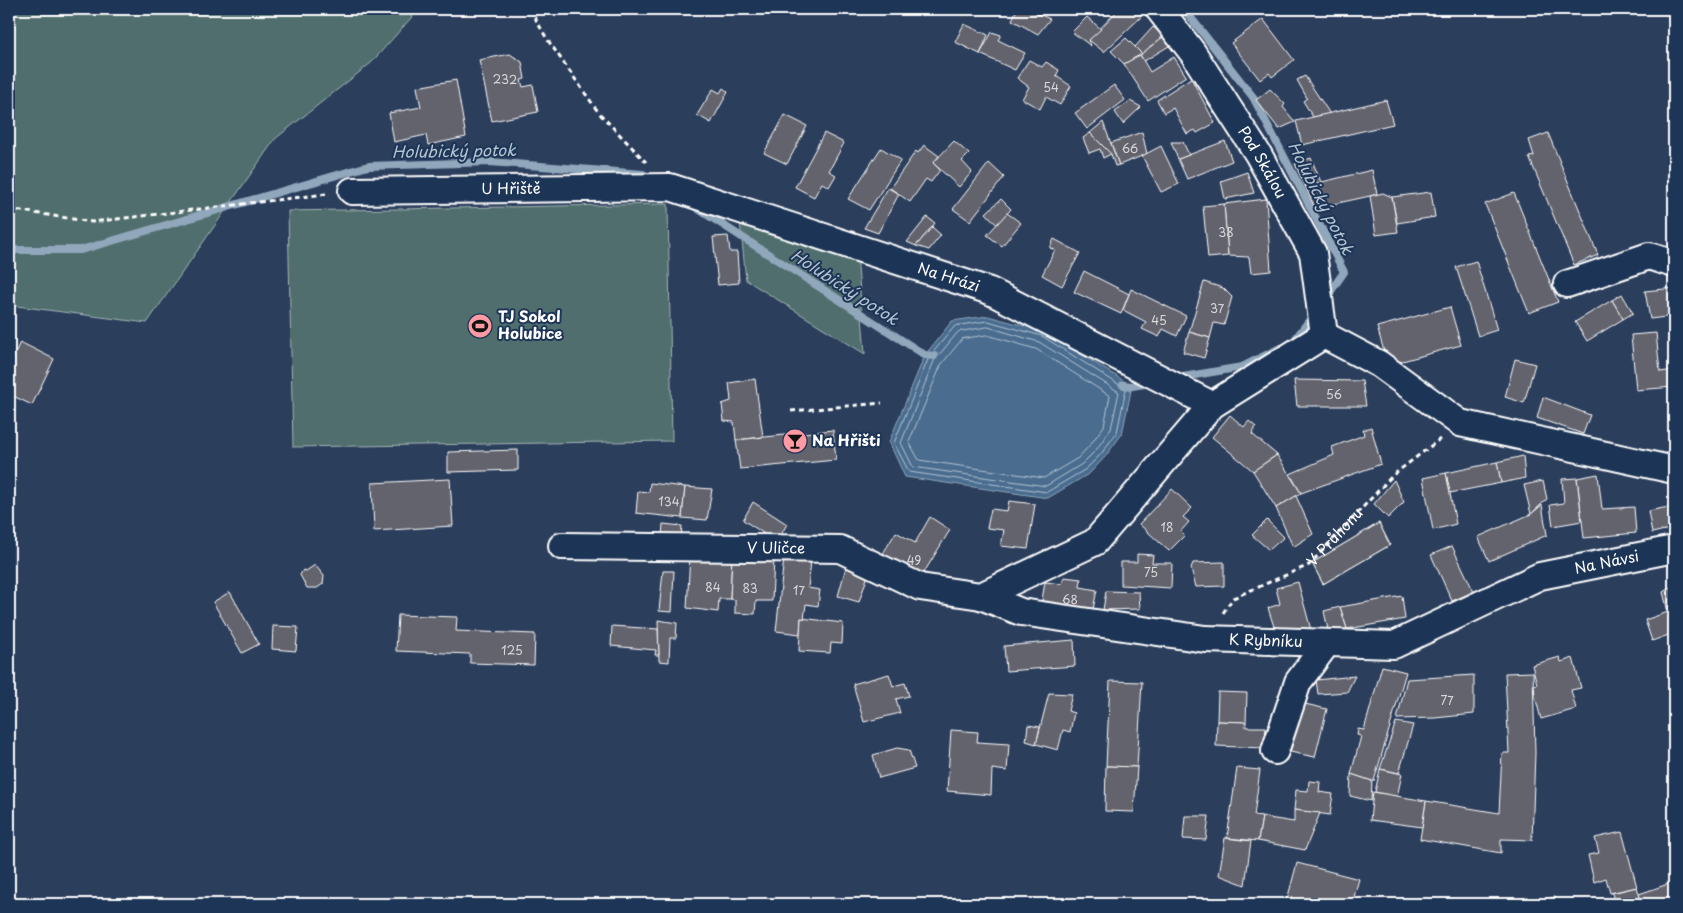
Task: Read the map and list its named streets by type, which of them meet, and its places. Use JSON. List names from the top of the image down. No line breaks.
{"streets":{"street":["Pod Skálou","U Hřiště","Na Hrázi","V Uličce","Na Návsi","K Rybníku"],"path":["V Průhonu"]},"crossings":[["U Hřiště","Na Hrázi"],["V Průhonu","K Rybníku"],["V Uličce","K Rybníku"],["Na Návsi","K Rybníku"]],"water":["Holubický potok"],"places":{"sports":["TJ Sokol Holubice"],"bar":["Na Hřišti"]},"house_numbers":["232","54","66","38","37","45","56","134","18","49","75","84","83","17","68","125","77"]}
